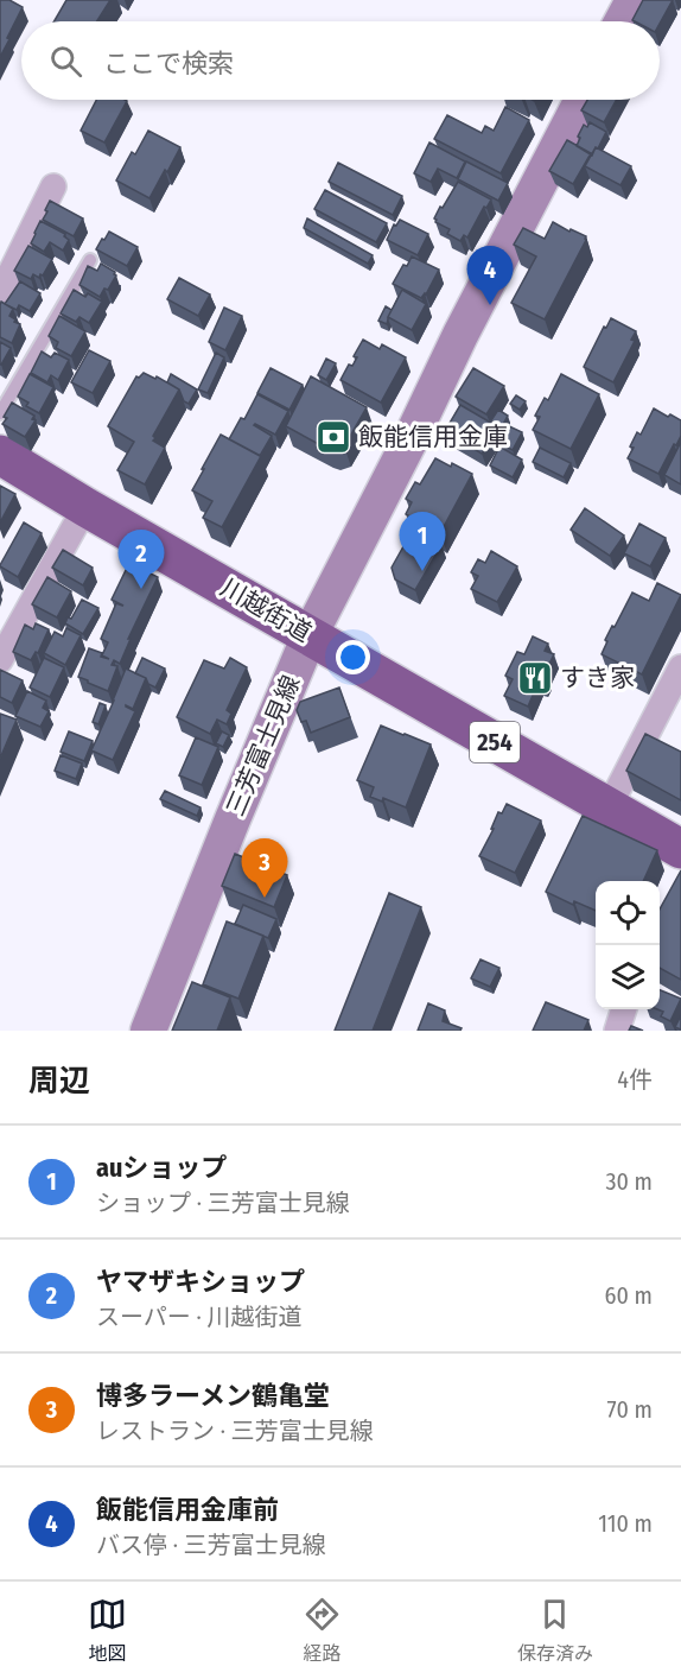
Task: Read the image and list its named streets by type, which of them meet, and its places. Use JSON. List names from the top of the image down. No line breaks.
{"streets":{"highway":["川越街道","254"],"main road":["三芳富士見線"]},"crossings":[["川越街道","三芳富士見線"]],"places":{"bank":["飯能信用金庫"],"restaurant":["すき家"]},"page":{"search":"ここで検索","pins":["4","1","2","3"],"heading":["周辺","4件"],"list":[{"mark":"1","name":"auショップ","note":"ショップ · 三芳富士見線","value":"30 m"},{"mark":"2","name":"ヤマザキショップ","note":"スーパー · 川越街道","value":"60 m"},{"mark":"3","name":"博多ラーメン鶴亀堂","note":"レストラン · 三芳富士見線","value":"70 m"},{"mark":"4","name":"飯能信用金庫前","note":"バス停 · 三芳富士見線","value":"110 m"}],"nav":["地図","経路","保存済み"]}}
